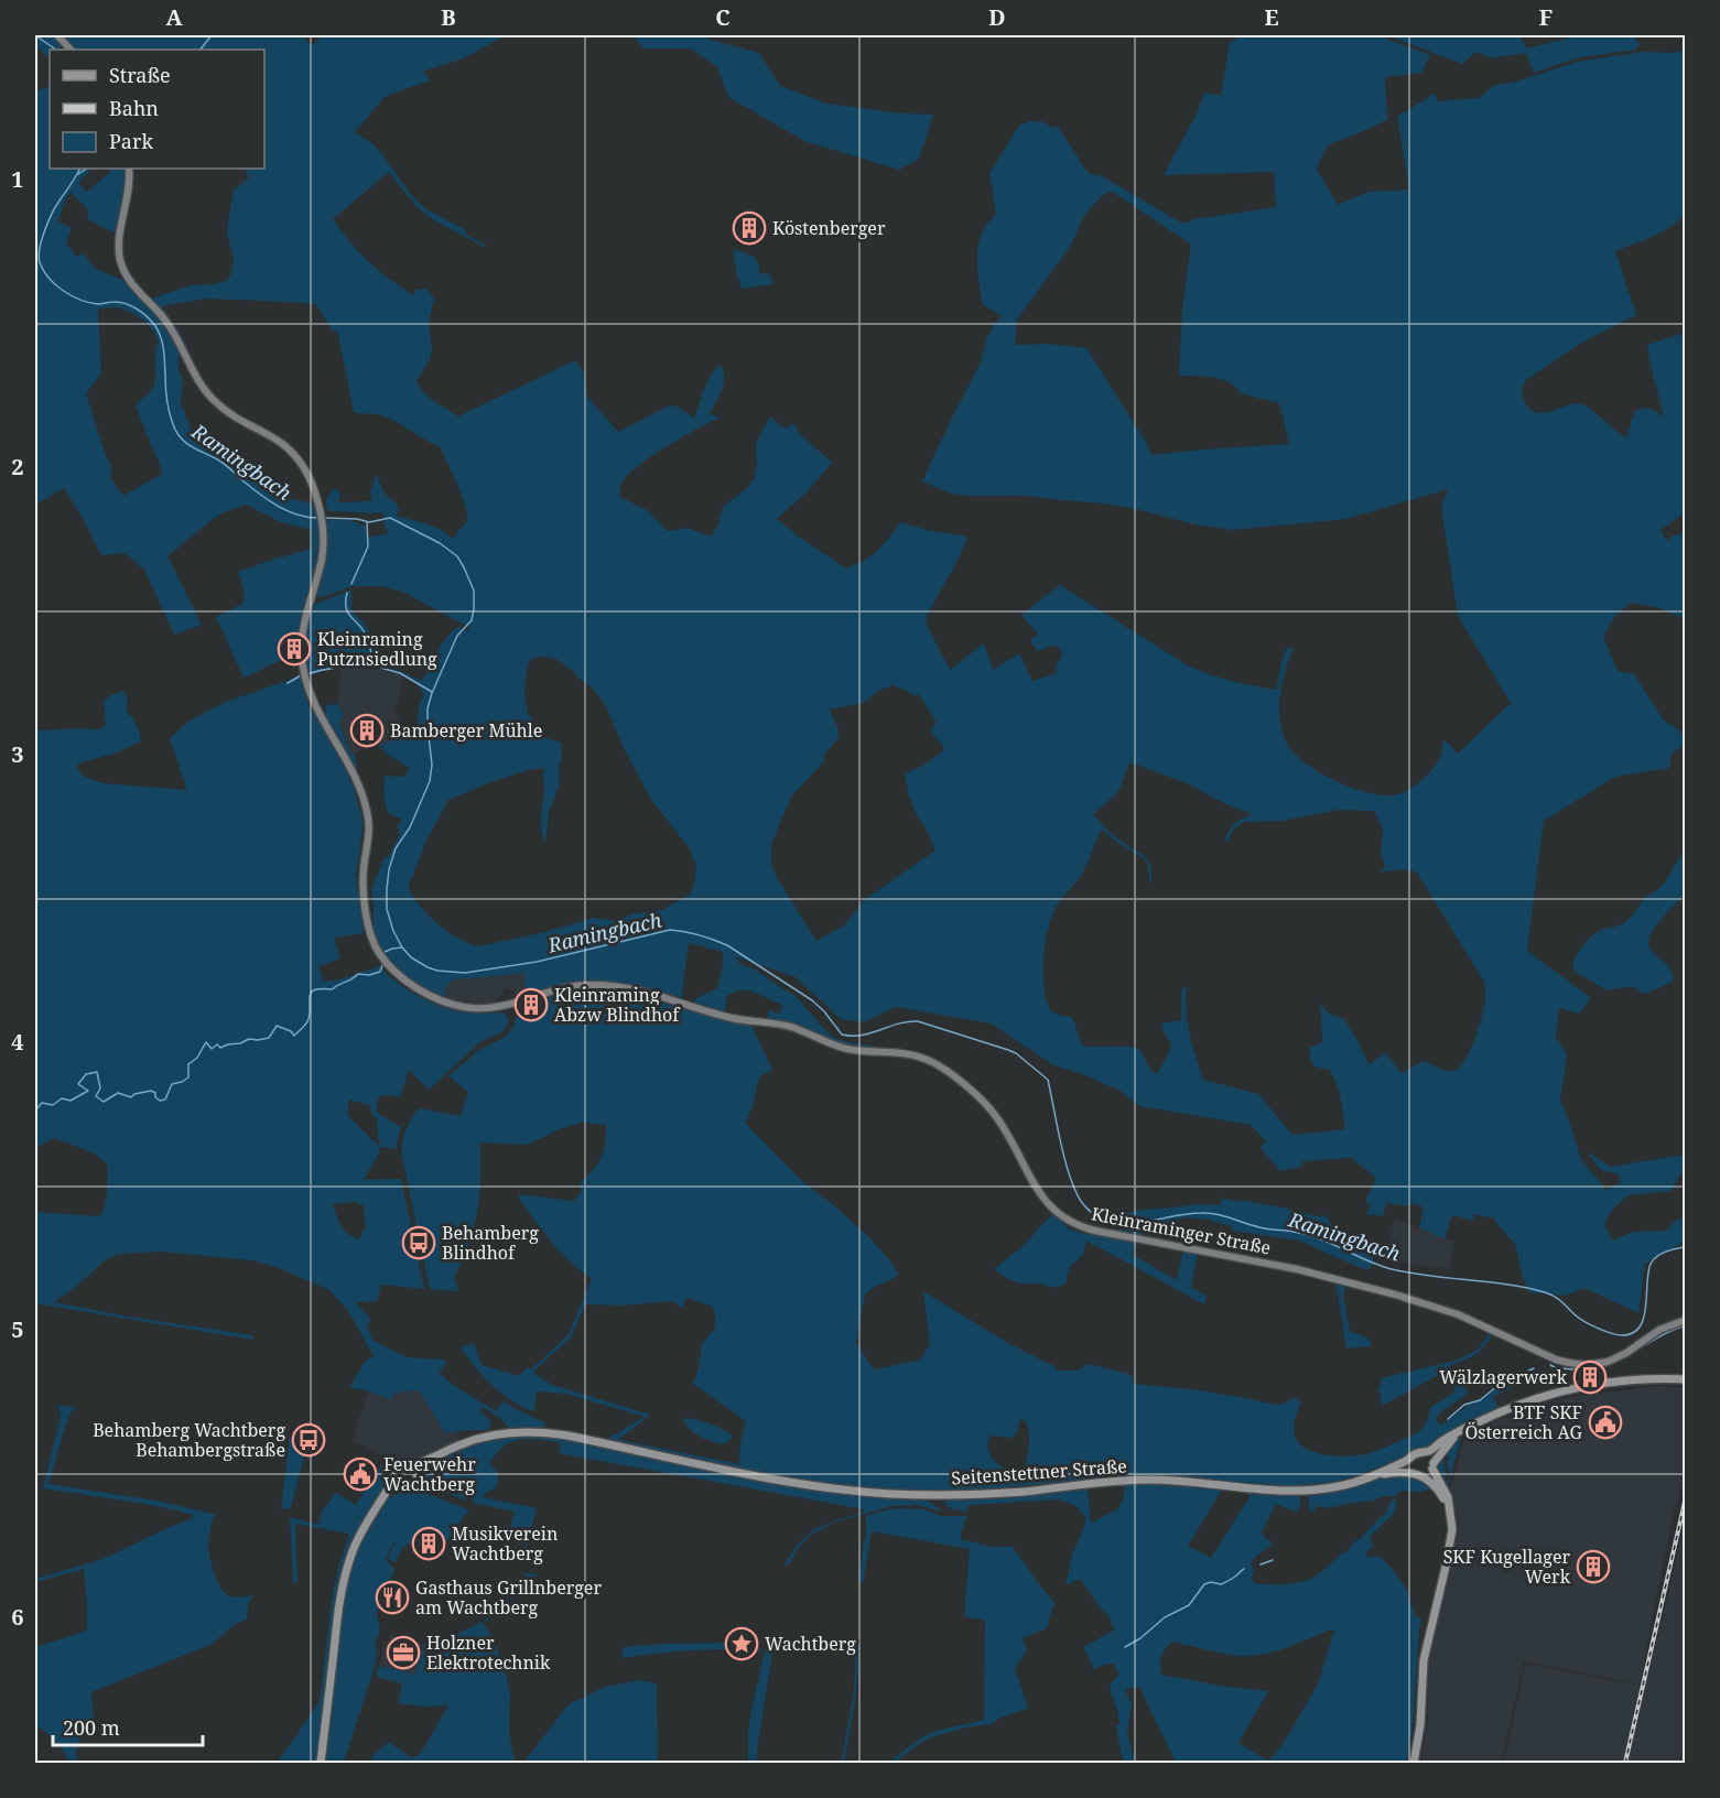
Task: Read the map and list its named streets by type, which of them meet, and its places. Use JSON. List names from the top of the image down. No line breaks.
{"streets":{"main road":["Kleinraminger Straße","Seitenstettner Straße"]},"water":["Ramingbach"],"places":{"building":["Köstenberger","Kleinraming Putznsiedlung","Bamberger Mühle","Kleinraming Abzw Blindhof","Wälzlagerwerk","Musikverein Wachtberg","SKF Kugellager Werk"],"bus stop":["Behamberg Blindhof","Behamberg Wachtberg Behambergstraße"],"public building":["BTF SKF Österreich AG","Feuerwehr Wachtberg"],"restaurant":["Gasthaus Grillnberger am Wachtberg"],"place":["Wachtberg"],"office":["Holzner Elektrotechnik"]},"legend":["Straße","Bahn","Park"],"scale_bar":"200 m","grid":{"columns":["A","B","C","D","E","F"],"rows":["1","2","3","4","5","6"]}}
